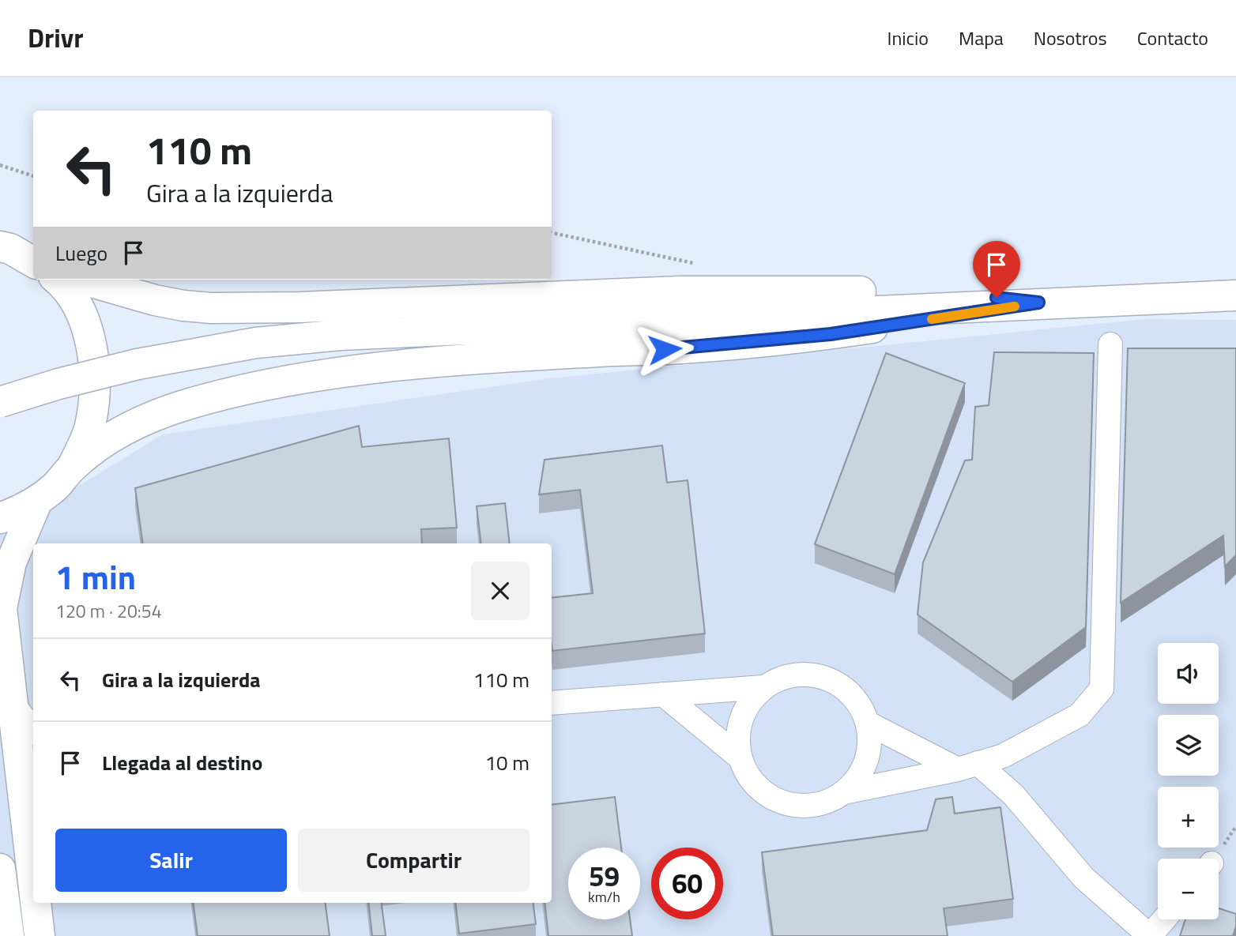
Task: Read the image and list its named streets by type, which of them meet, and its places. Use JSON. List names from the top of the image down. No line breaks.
{"page":{"header":"Drivr","nav":["Inicio","Mapa","Nosotros","Contacto"],"turn":["110 m","Gira a la izquierda"],"then":"Luego","heading":["1 min","120 m · 20:54"],"list":[{"name":"Gira a la izquierda","value":"110 m"},{"name":"Llegada al destino","value":"10 m"}],"map_buttons":["+","−"],"buttons":["Salir","Compartir"],"speed":"59 km/h","limit":"60"}}
